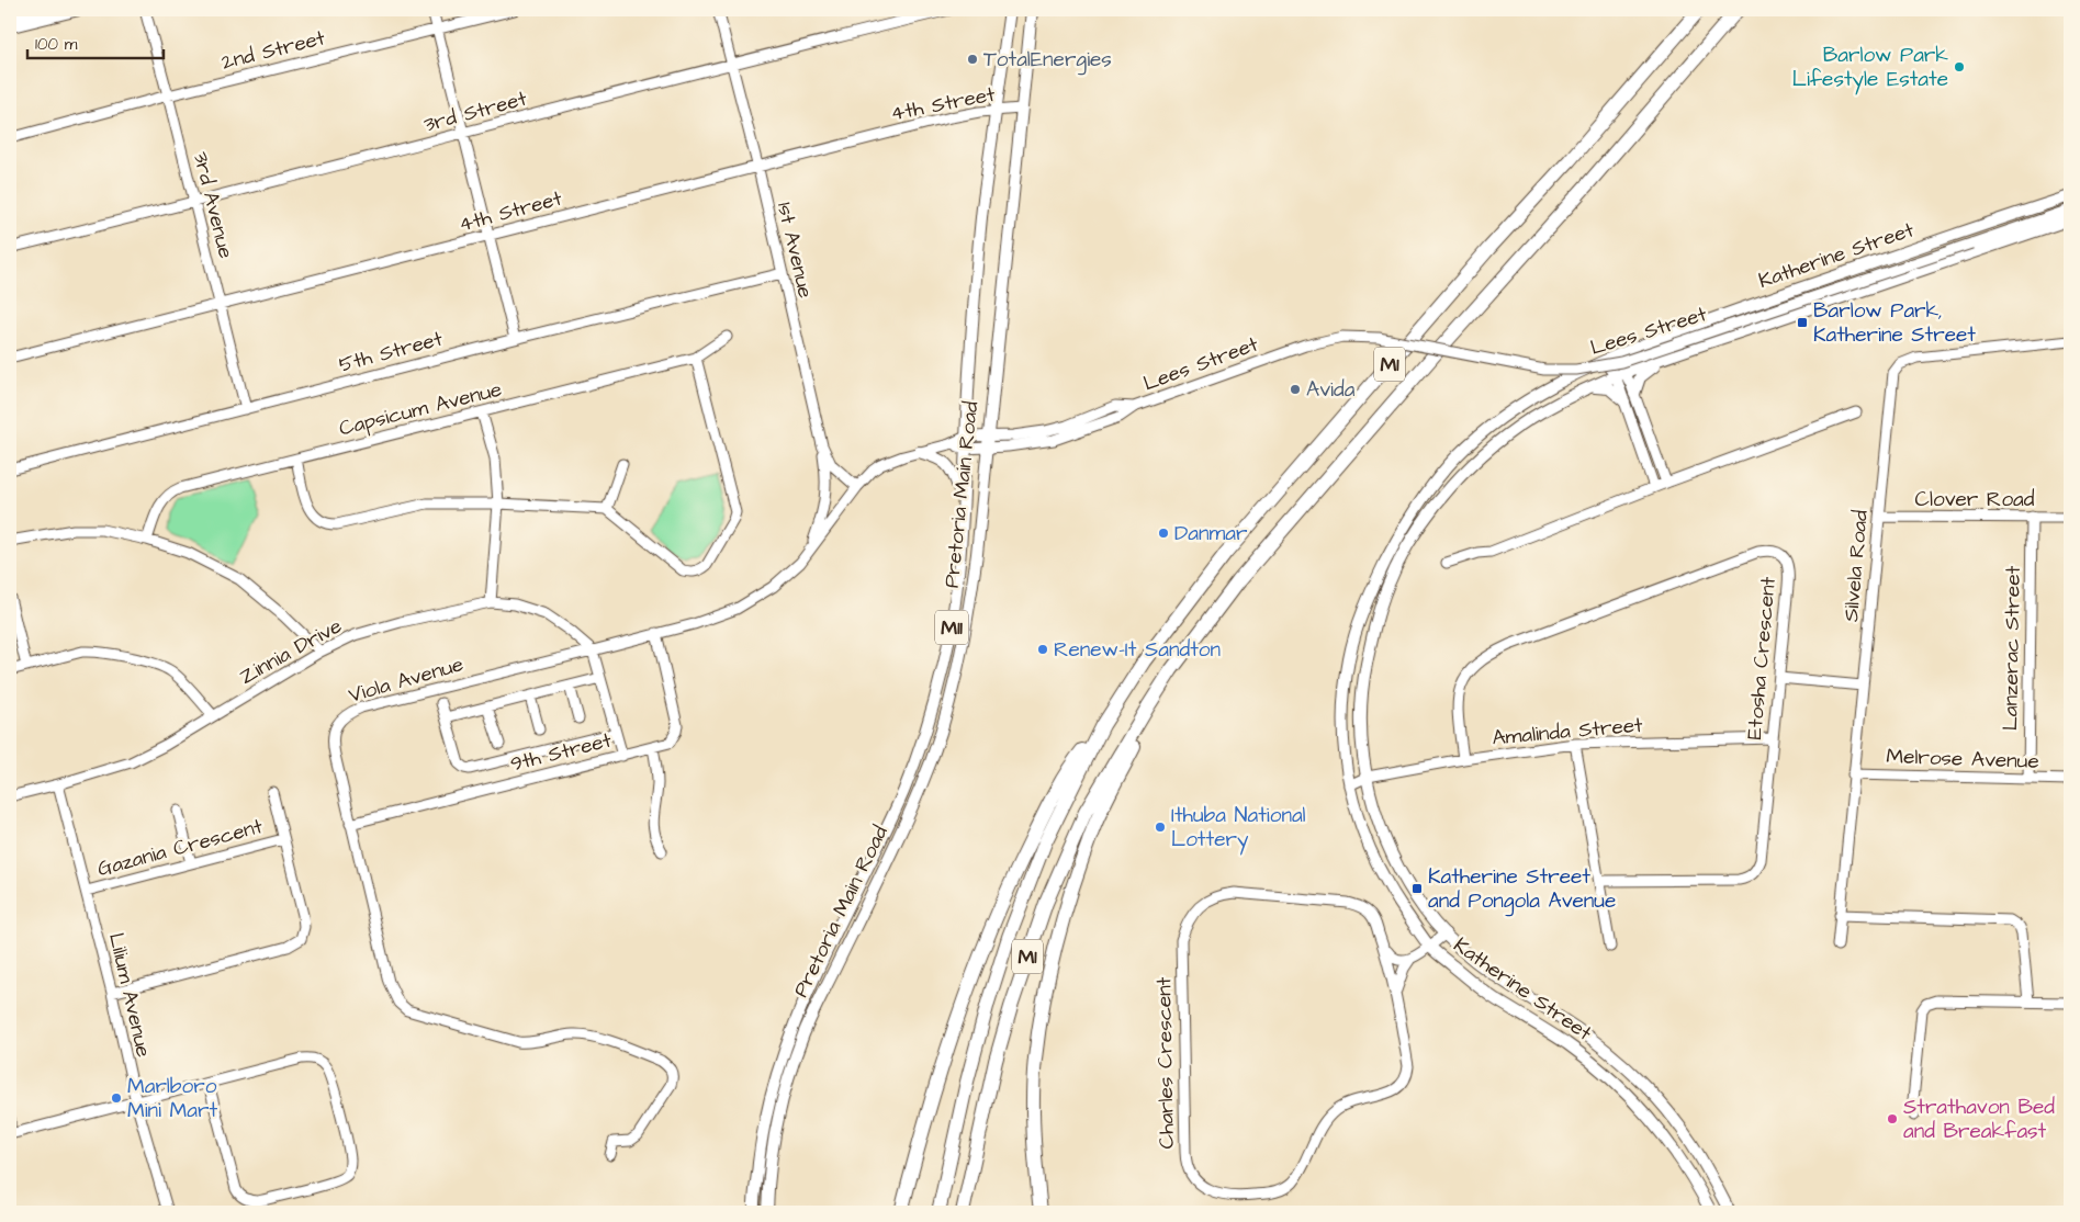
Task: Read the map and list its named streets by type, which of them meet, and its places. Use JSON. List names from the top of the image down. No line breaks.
{"streets":{"highway":["M1"],"main road":["Katherine Street","Pretoria Main Road","M11"],"street":["2nd Street","4th Street","3rd Street","3rd Avenue","1st Avenue","Lees Street","5th Street","Capsicum Avenue","Clover Road","Silvela Road","Lanzerac Street","Zinnia Drive","Etosha Crescent","Viola Avenue","Amalinda Street","9th Street","Melrose Avenue","Gazania Crescent","Lilium Avenue","Charles Crescent"]},"crossings":[["2nd Street","3rd Avenue"],["4th Street","3rd Avenue"],["4th Street","1st Avenue"],["4th Street","Pretoria Main Road"],["3rd Street","3rd Avenue"],["3rd Street","1st Avenue"],["3rd Avenue","5th Street"],["1st Avenue","5th Street"],["1st Avenue","Viola Avenue"],["Katherine Street","Amalinda Street"],["Lees Street","Pretoria Main Road"],["Lees Street","Viola Avenue"],["Pretoria Main Road","Viola Avenue"],["Clover Road","Silvela Road"],["Clover Road","Lanzerac Street"],["Silvela Road","Melrose Avenue"],["Lanzerac Street","Melrose Avenue"],["Zinnia Drive","Viola Avenue"],["Zinnia Drive","Lilium Avenue"],["Etosha Crescent","Amalinda Street"],["Viola Avenue","9th Street"],["Gazania Crescent","Lilium Avenue"]],"places":{"other":["TotalEnergies","Barlow Park Lifestyle Estate","Avida","Danmar","Renew-It Sandton","Ithuba National Lottery","Marlboro Mini Mart","Strathavon Bed and Breakfast"],"transit":["Barlow Park, Katherine Street","Katherine Street and Pongola Avenue"]},"scale_bar":"100 m"}
